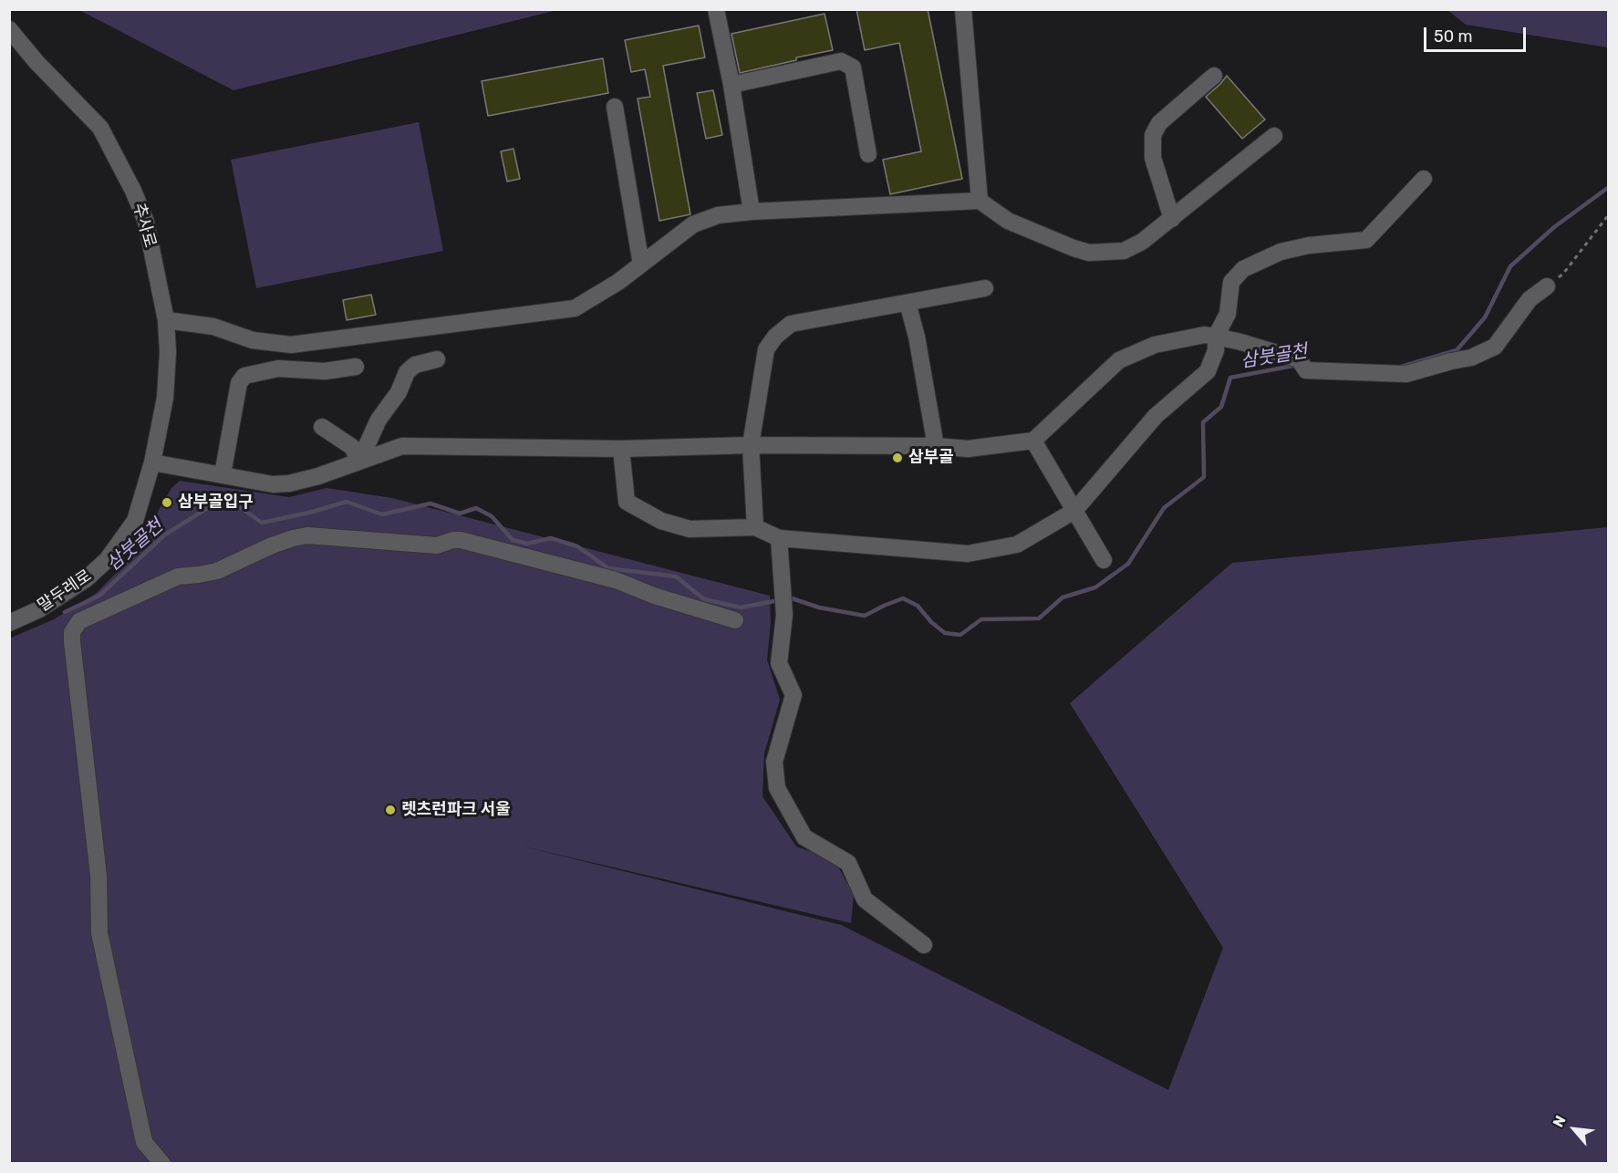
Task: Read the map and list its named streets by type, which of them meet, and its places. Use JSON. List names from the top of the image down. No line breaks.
{"streets":{"street":["추사로","말두레로"]},"crossings":[["추사로","말두레로"]],"water":["삼붓골천"],"places":["삼부골","삼부골입구","렛츠런파크 서울"],"scale_bar":"50 m","north":"top left"}
